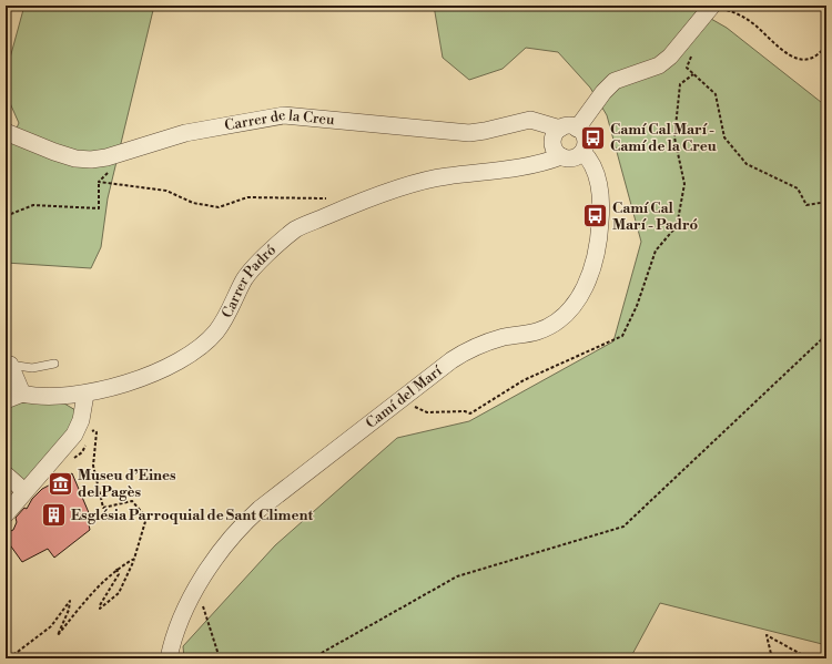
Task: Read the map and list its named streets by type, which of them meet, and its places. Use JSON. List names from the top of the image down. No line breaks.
{"streets":{"street":["Carrer de la Creu","Carrer Padró","Camí del Marí"]},"crossings":[["Carrer de la Creu","Carrer Padró"],["Carrer de la Creu","Camí del Marí"],["Carrer Padró","Camí del Marí"]],"places":{"bus stop":["Camí Cal Marí - Camí de la Creu","Camí Cal Marí - Padró"],"museum":["Museu d’Eines del Pagès"],"building":["Església Parroquial de Sant Climent"]}}
